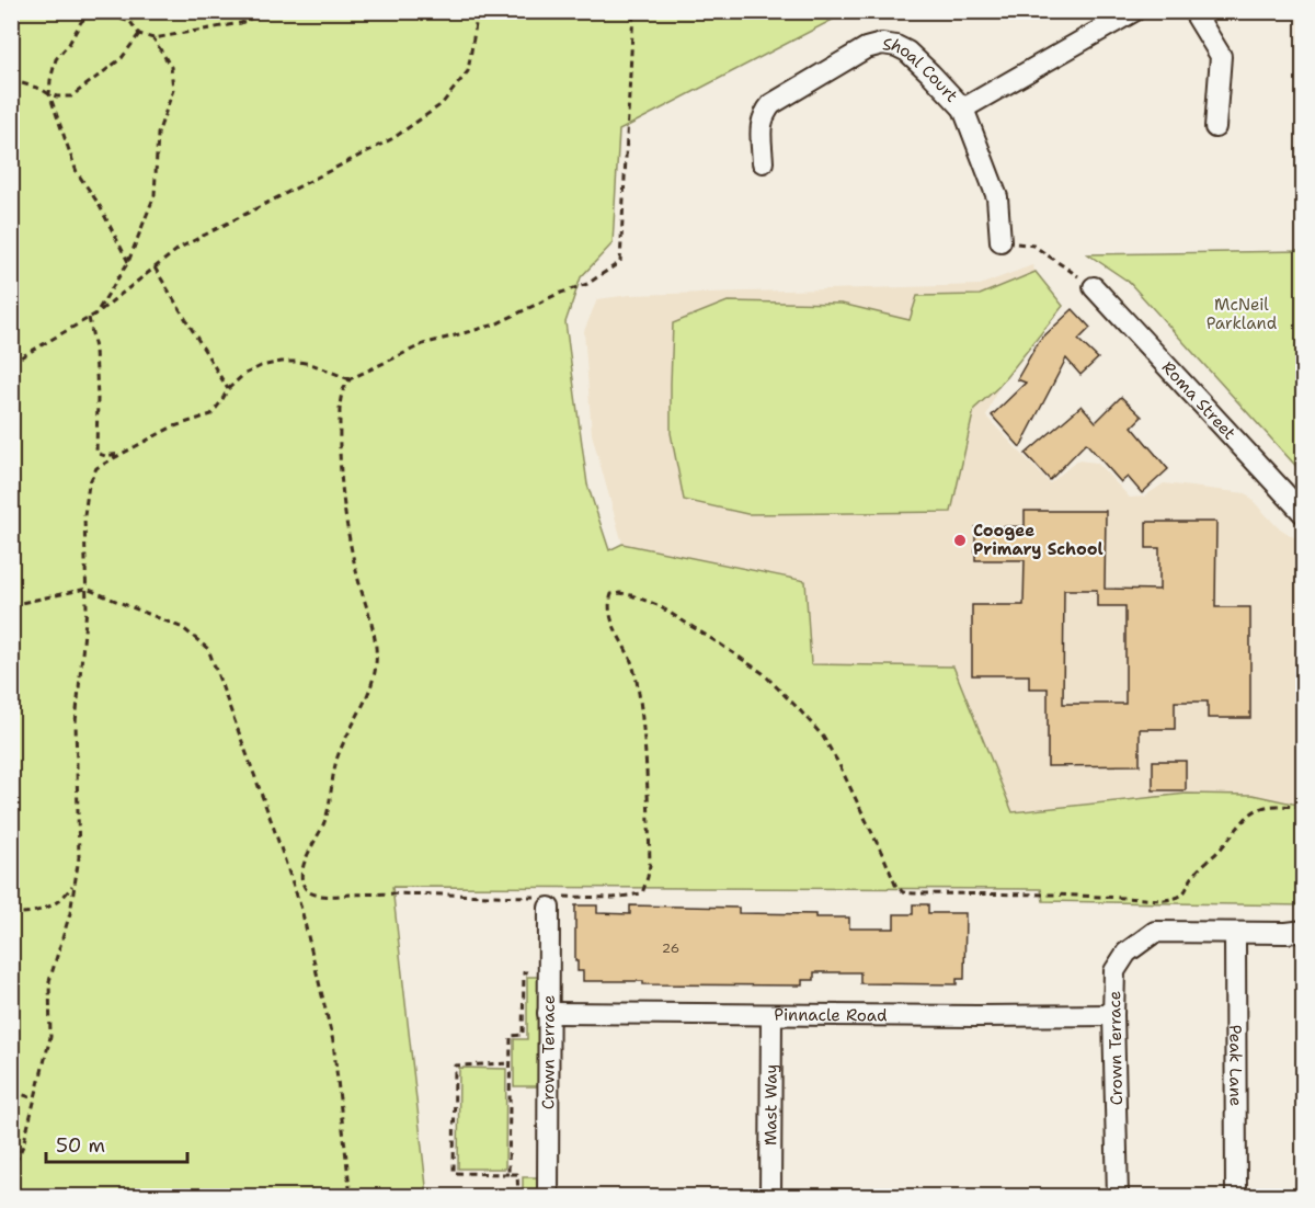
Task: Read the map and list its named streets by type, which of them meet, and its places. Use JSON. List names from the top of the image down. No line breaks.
{"streets":{"street":["Shoal Court","Roma Street","Pinnacle Road","Crown Terrace","Peak Lane","Mast Way"]},"crossings":[["Pinnacle Road","Crown Terrace"],["Pinnacle Road","Mast Way"],["Crown Terrace","Peak Lane"]],"parks":["McNeil Parkland"],"places":["Coogee Primary School"],"house_numbers":["26"],"scale_bar":"50 m"}
